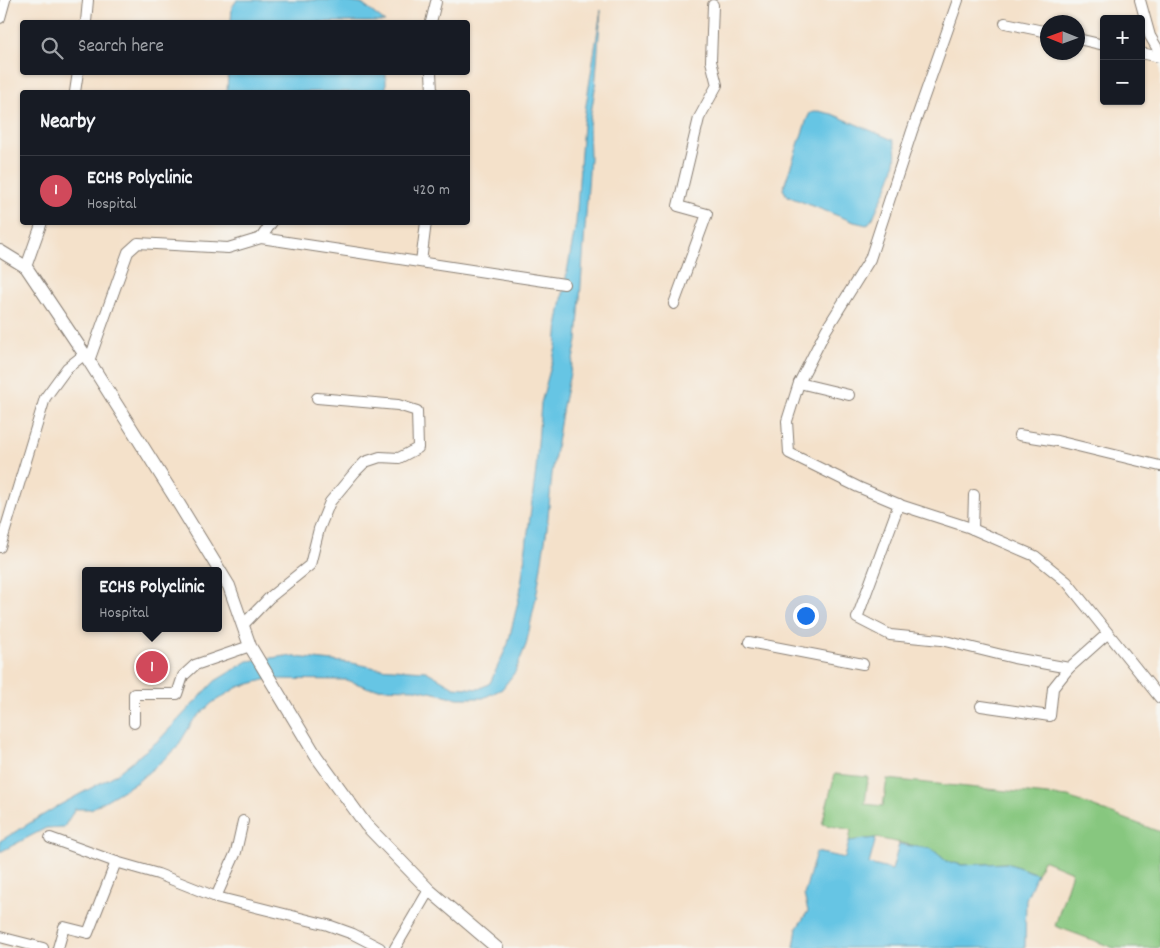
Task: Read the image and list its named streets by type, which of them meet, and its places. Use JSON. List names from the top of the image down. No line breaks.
{"north":"left","page":{"map_buttons":["+","−"],"search":"Search here","heading":"Nearby","list":[{"mark":"1","name":"ECHS Polyclinic","note":"Hospital","value":"420 m"}],"popup":["ECHS Polyclinic","Hospital"],"pins":"1"}}
